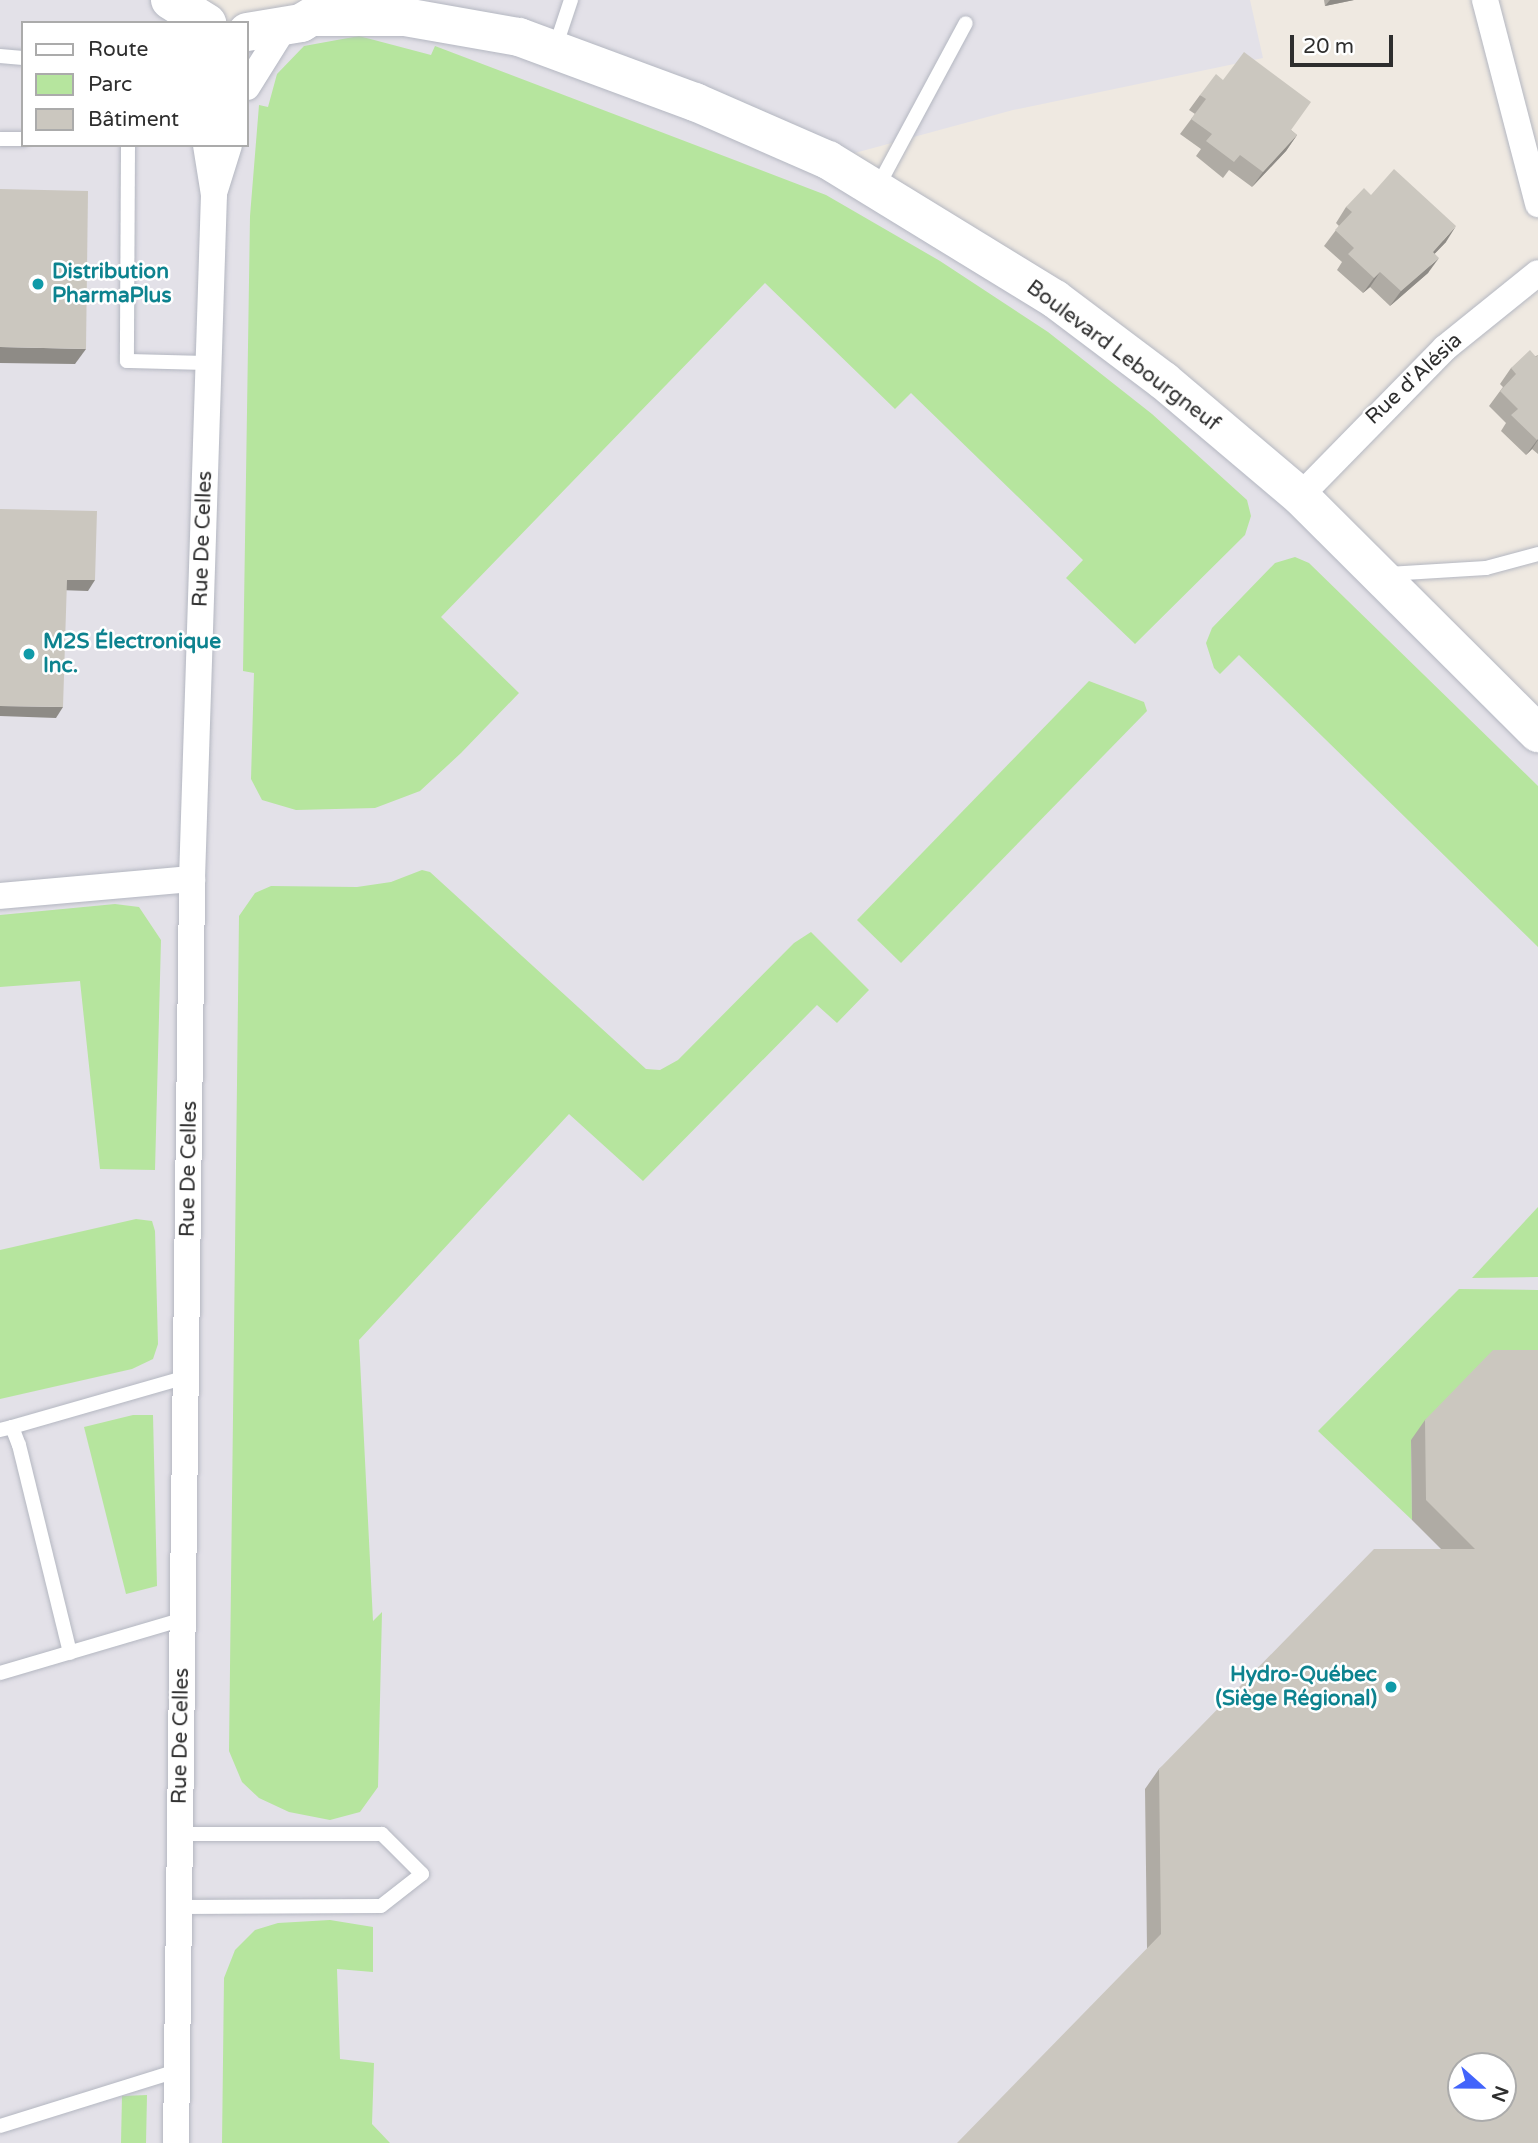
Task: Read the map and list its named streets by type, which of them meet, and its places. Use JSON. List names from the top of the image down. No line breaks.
{"streets":{"main road":["Boulevard Lebourgneuf"],"street":["Rue d'Alésia","Rue De Celles"]},"crossings":[["Boulevard Lebourgneuf","Rue d'Alésia"]],"places":["Distribution PharmaPlus","M2S Électronique Inc.","Hydro-Québec (Siège Régional)"],"legend":["Route","Parc","Bâtiment"],"scale_bar":"20 m","north":"right"}
